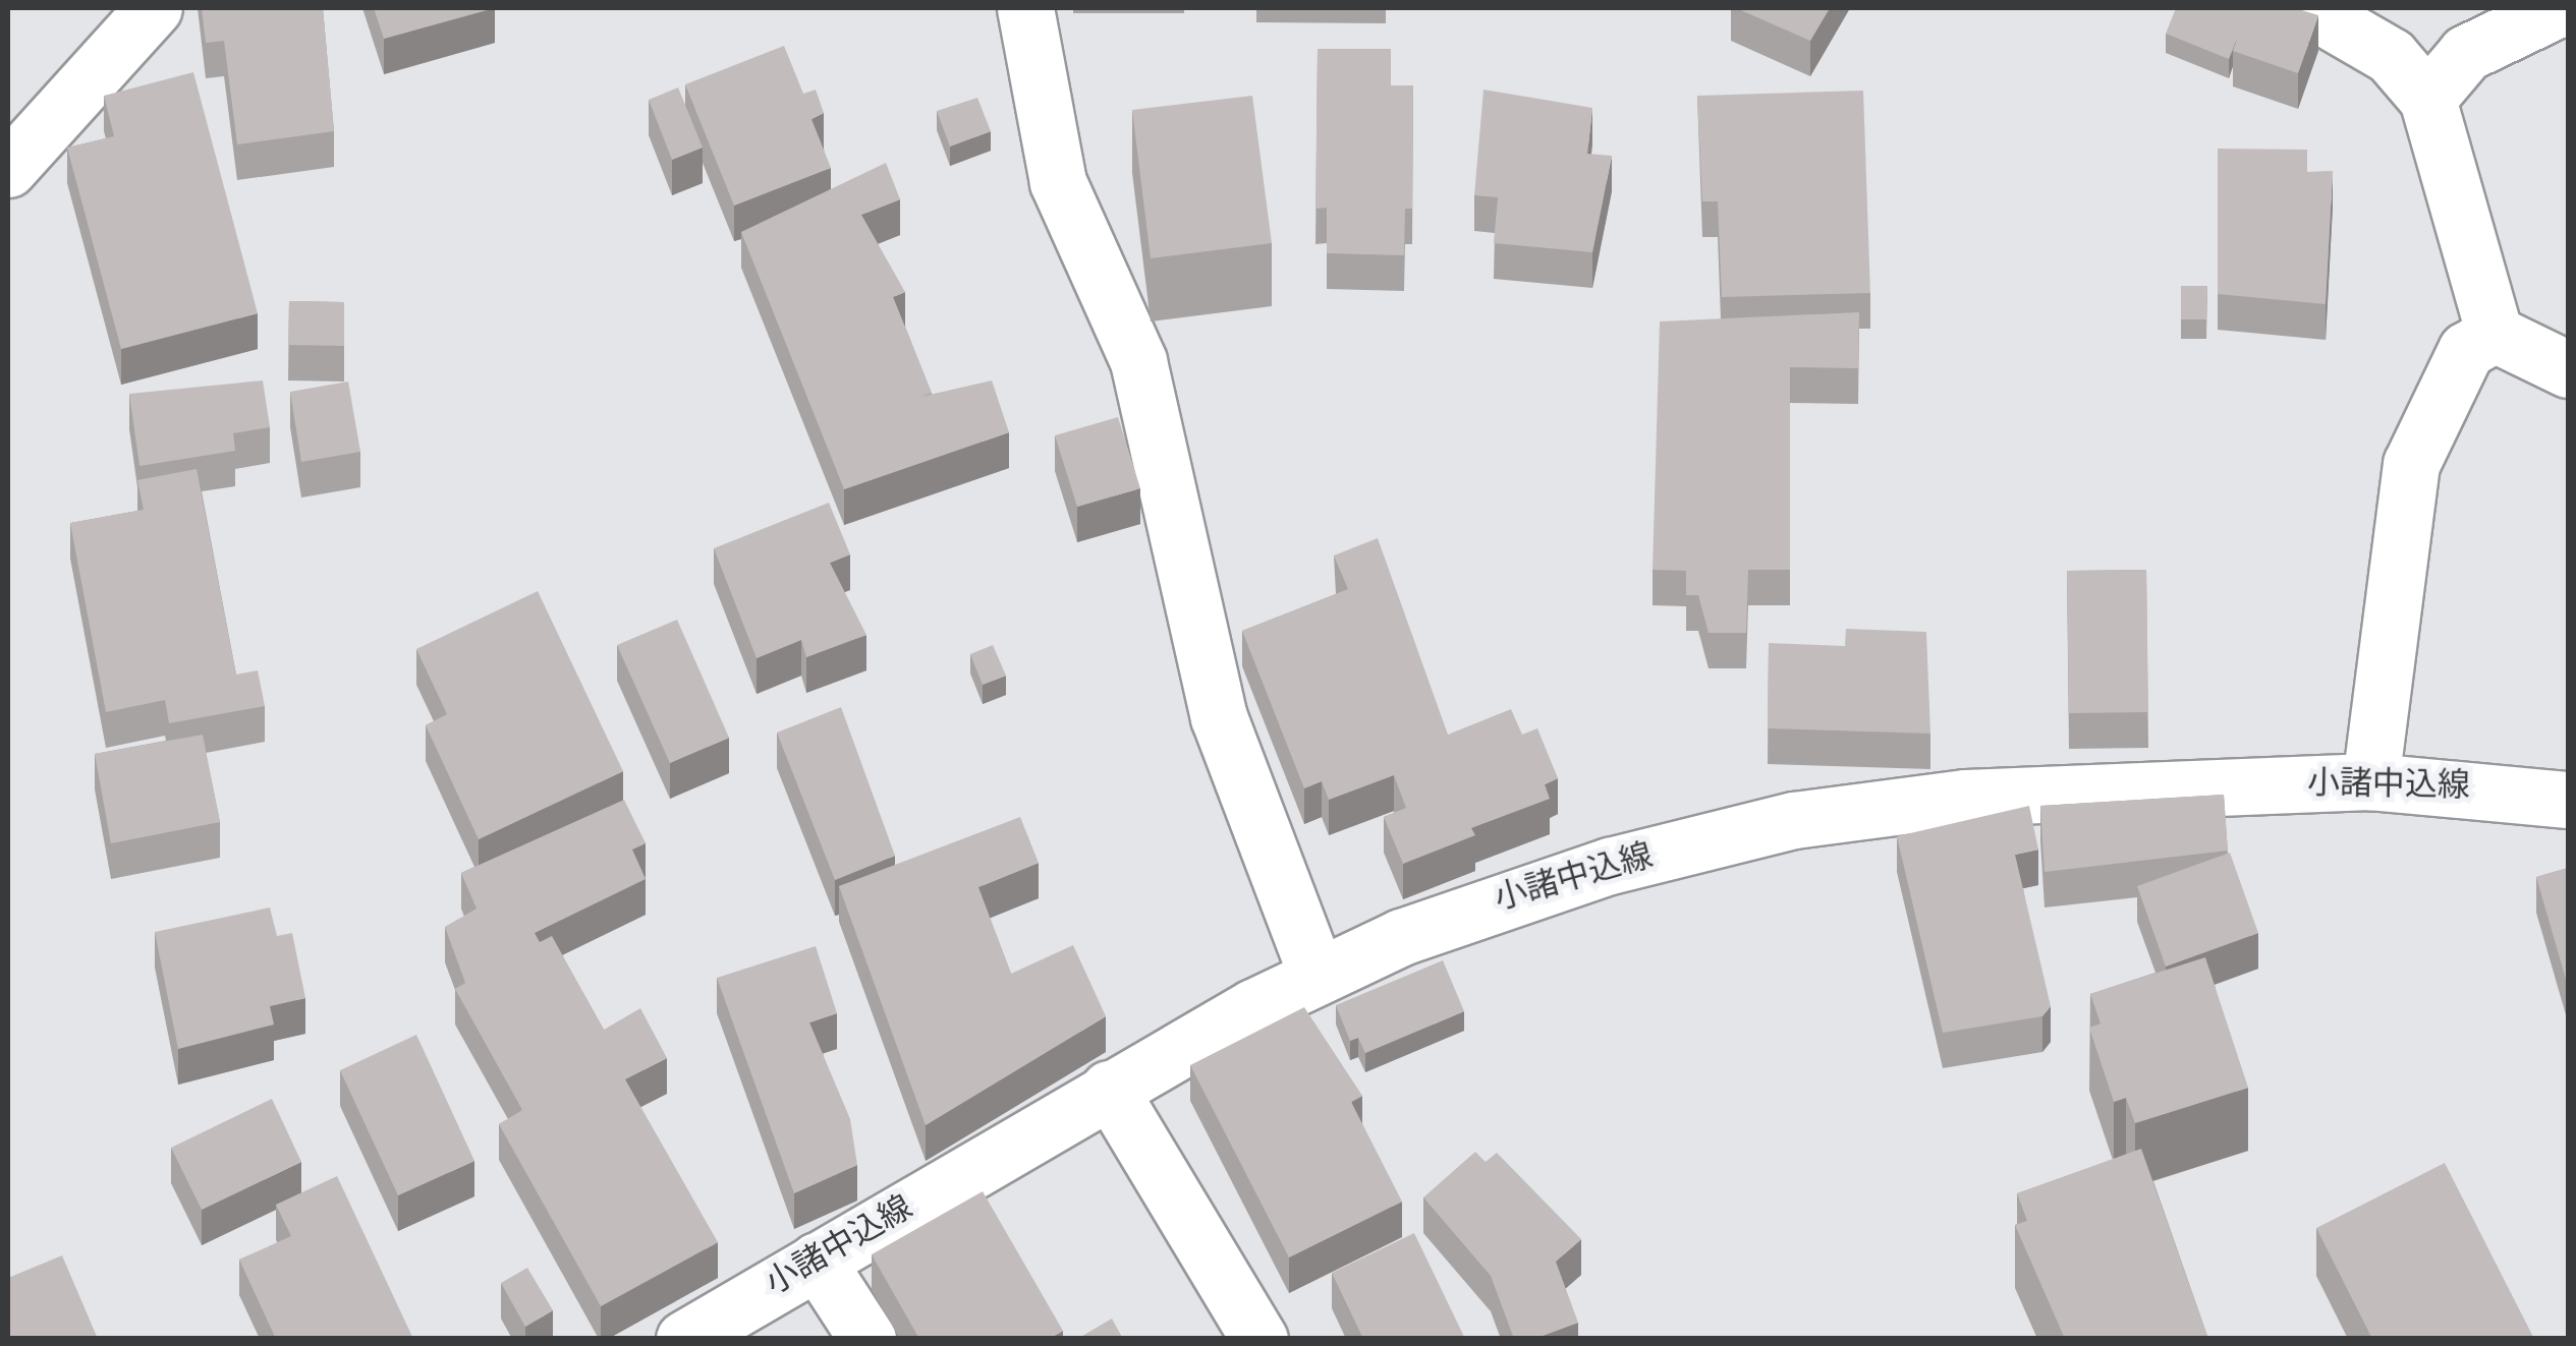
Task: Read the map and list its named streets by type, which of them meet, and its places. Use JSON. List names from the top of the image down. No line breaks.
{"streets":{"main road":["小諸中込線"]}}
